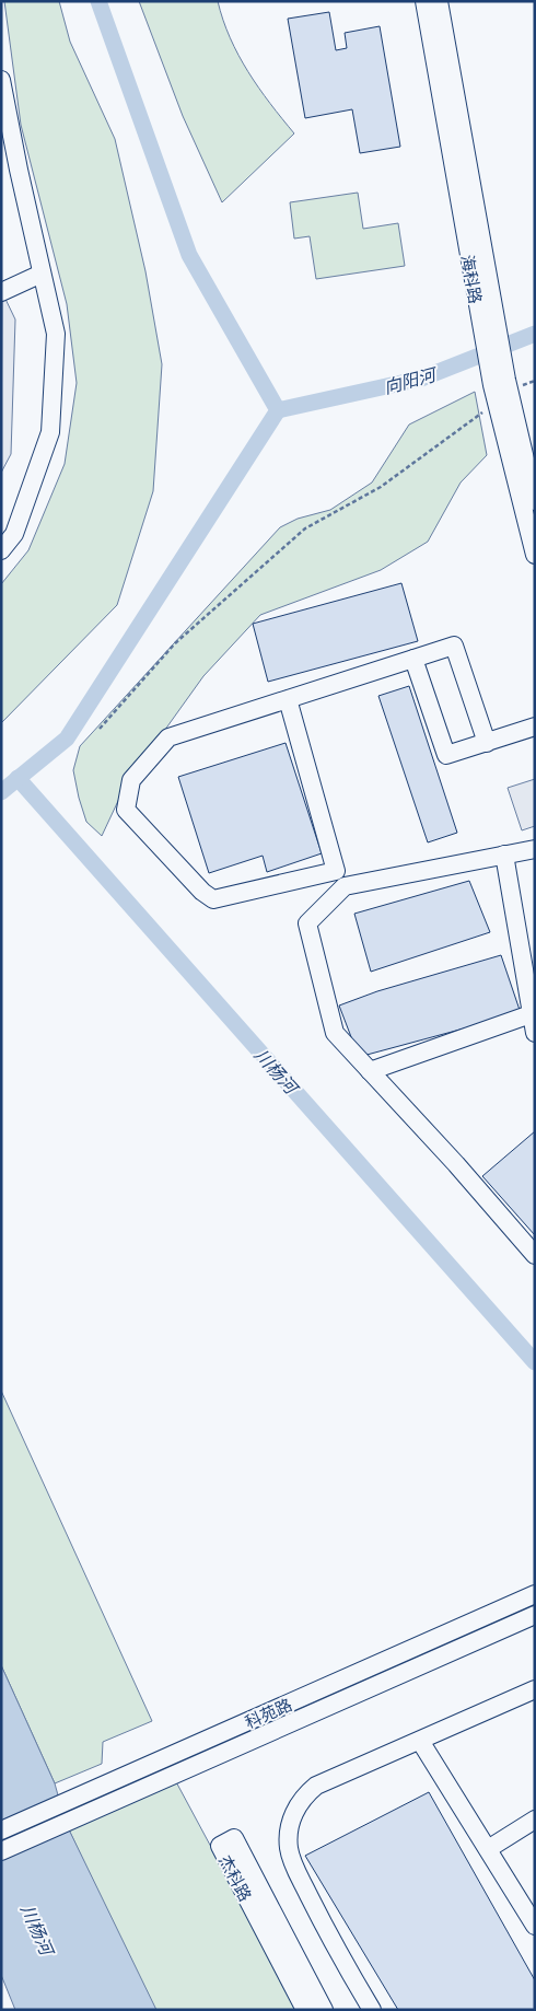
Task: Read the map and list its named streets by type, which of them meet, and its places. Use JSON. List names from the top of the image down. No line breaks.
{"streets":{"street":["海科路","科苑路","杰科路"]},"water":["向阳河","川杨河"]}
